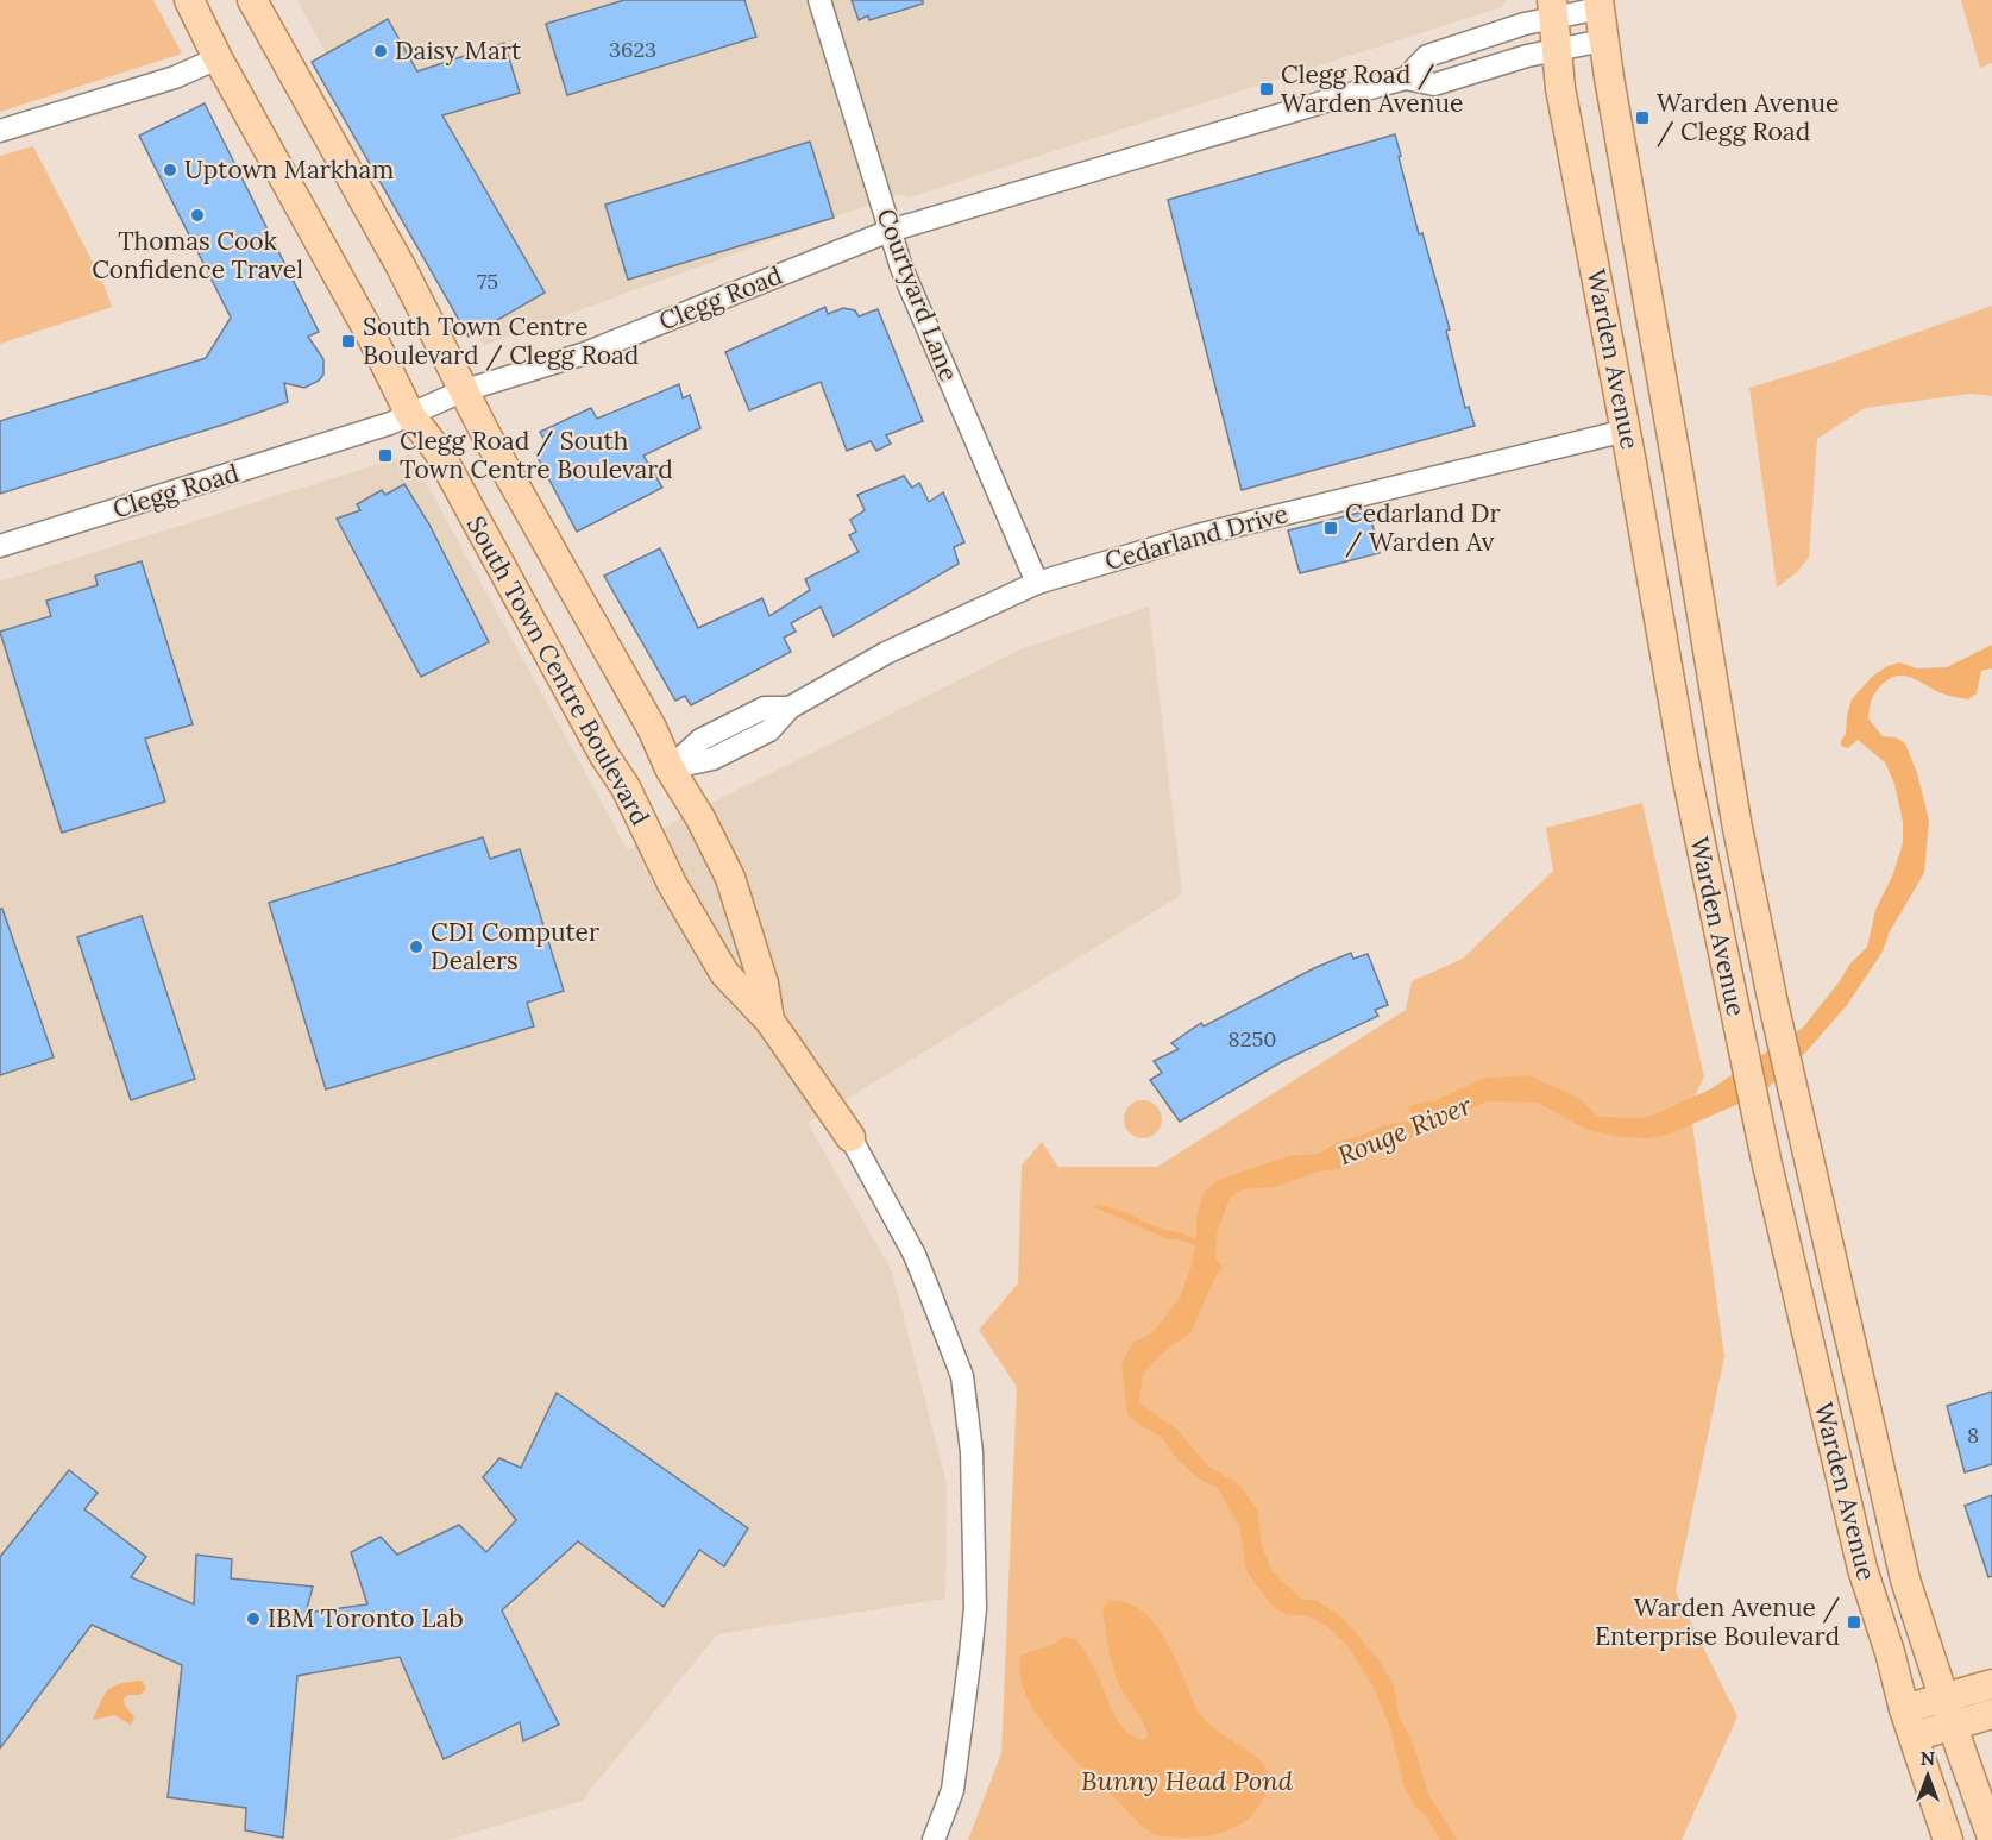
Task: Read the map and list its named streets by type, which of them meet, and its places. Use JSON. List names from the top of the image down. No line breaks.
{"streets":{"main road":["Warden Avenue","Cedarland Drive","South Town Centre Boulevard"],"street":["Courtyard Lane","Clegg Road"]},"crossings":[["Courtyard Lane","Clegg Road"],["Courtyard Lane","Cedarland Drive"],["Clegg Road","Warden Avenue"],["Clegg Road","South Town Centre Boulevard"],["Warden Avenue","Cedarland Drive"],["Cedarland Drive","South Town Centre Boulevard"]],"water":["Rouge River","Bunny Head Pond"],"places":{"other":["Daisy Mart","Uptown Markham","Thomas Cook Confidence Travel","CDI Computer Dealers","IBM Toronto Lab"],"transit":["Clegg Road / Warden Avenue","Warden Avenue / Clegg Road","South Town Centre Boulevard / Clegg Road","Clegg Road / South Town Centre Boulevard","Cedarland Dr / Warden Av","Warden Avenue / Enterprise Boulevard"]},"house_numbers":["3623","75","8250","8"],"north":"top"}
